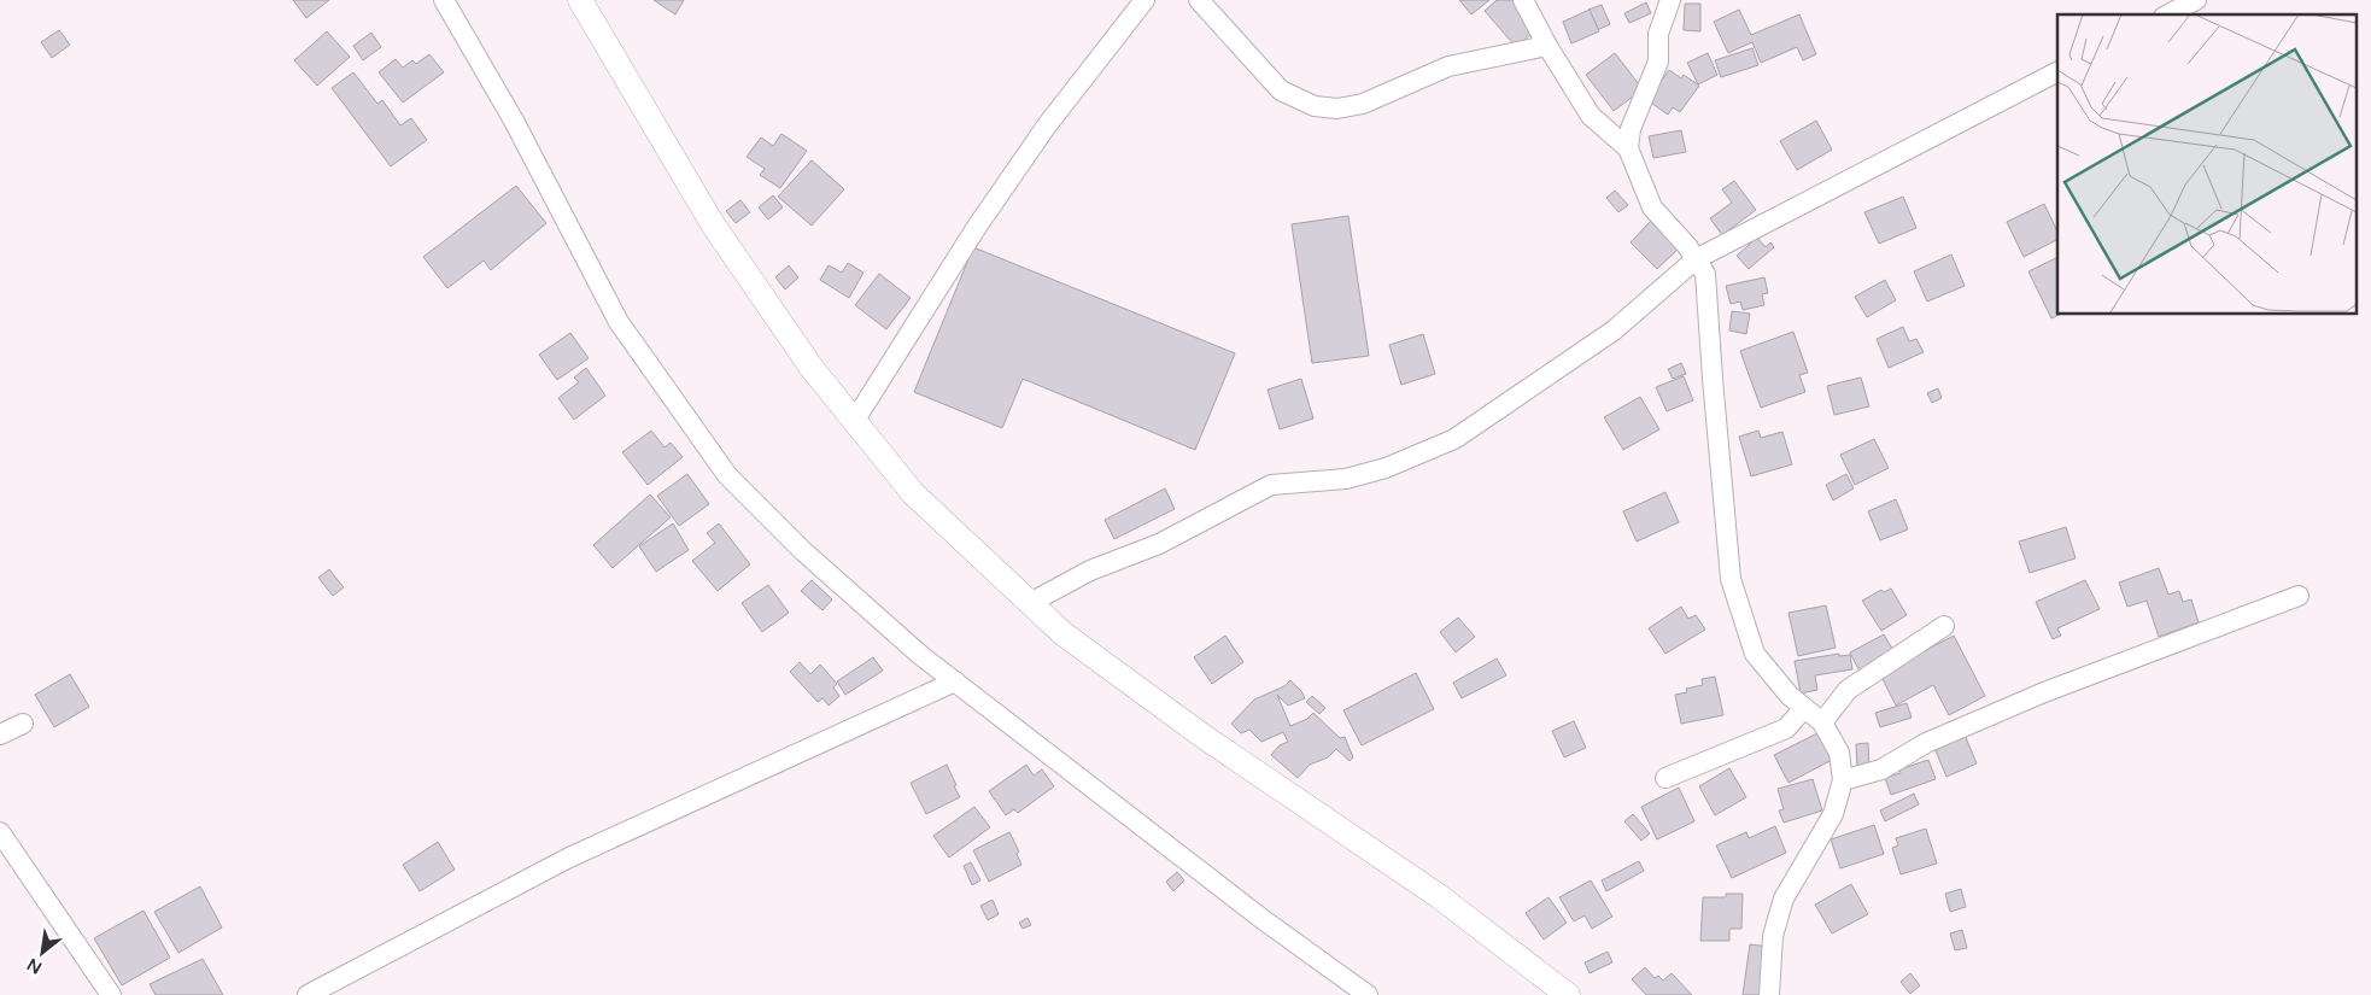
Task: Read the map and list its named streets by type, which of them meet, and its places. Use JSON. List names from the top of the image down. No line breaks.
{"north":"bottom left"}
